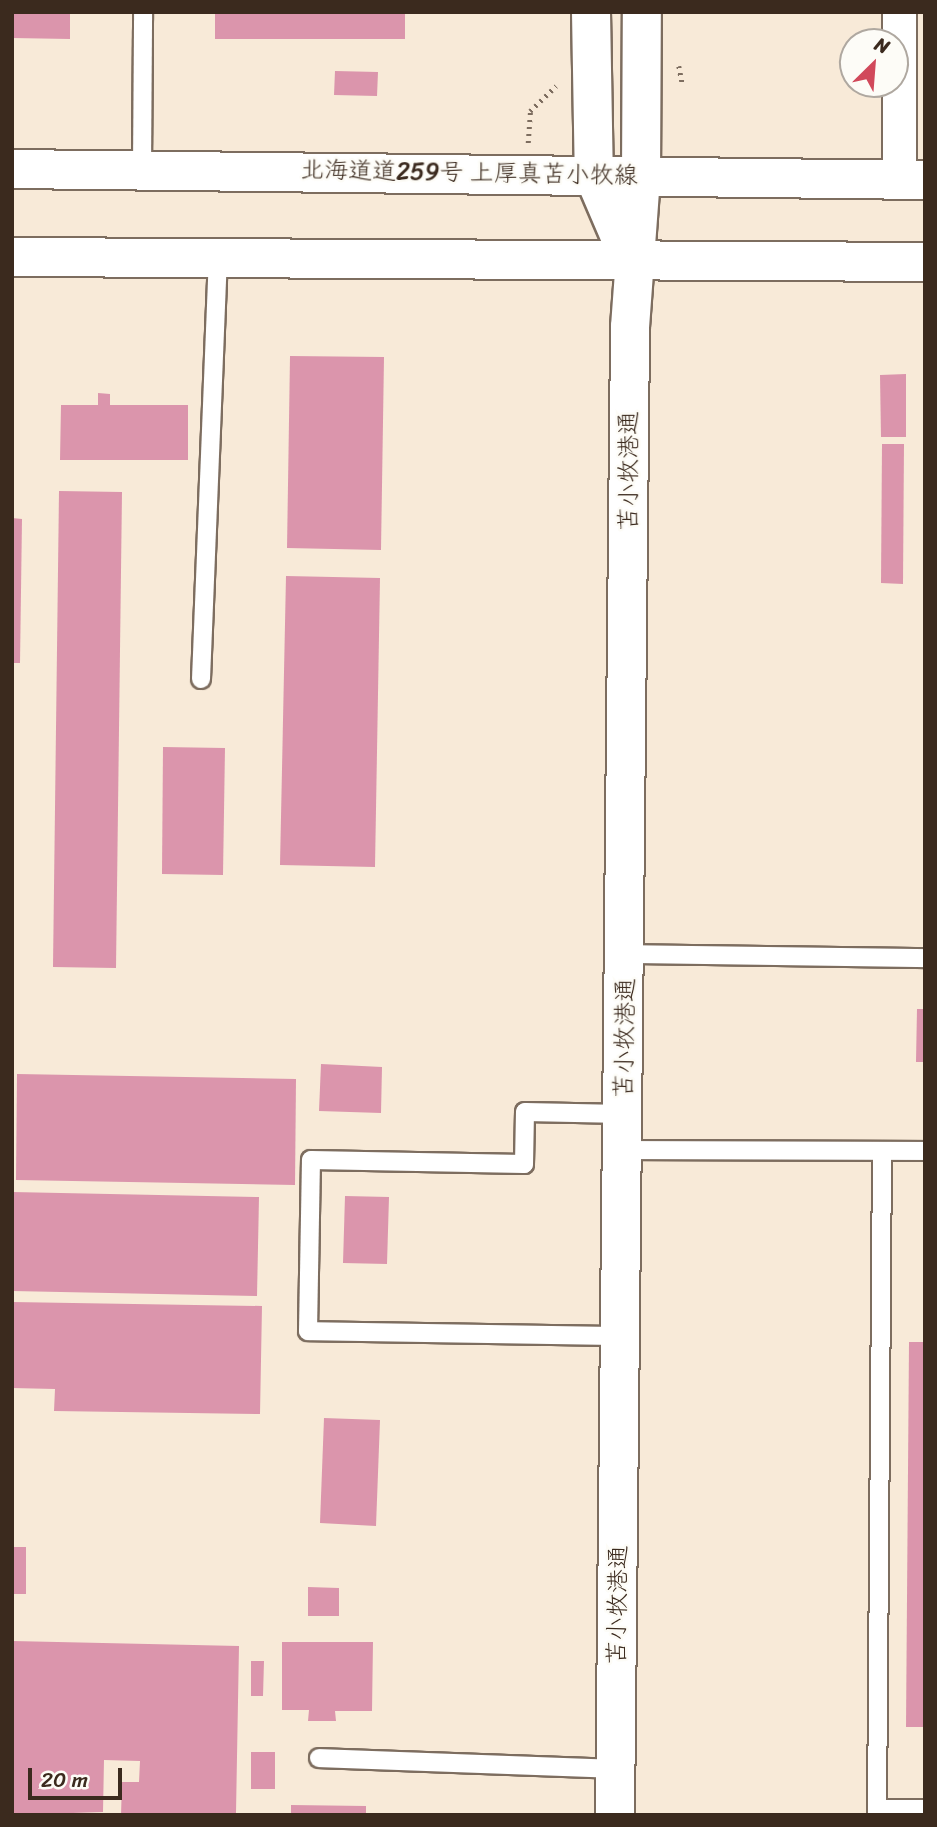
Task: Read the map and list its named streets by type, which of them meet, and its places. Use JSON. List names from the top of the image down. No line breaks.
{"streets":{"street":["北海道道259号 上厚真苫小牧線","苫小牧港通"]},"crossings":[["北海道道259号 上厚真苫小牧線","苫小牧港通"]],"scale_bar":"20 m","north":"top right"}
